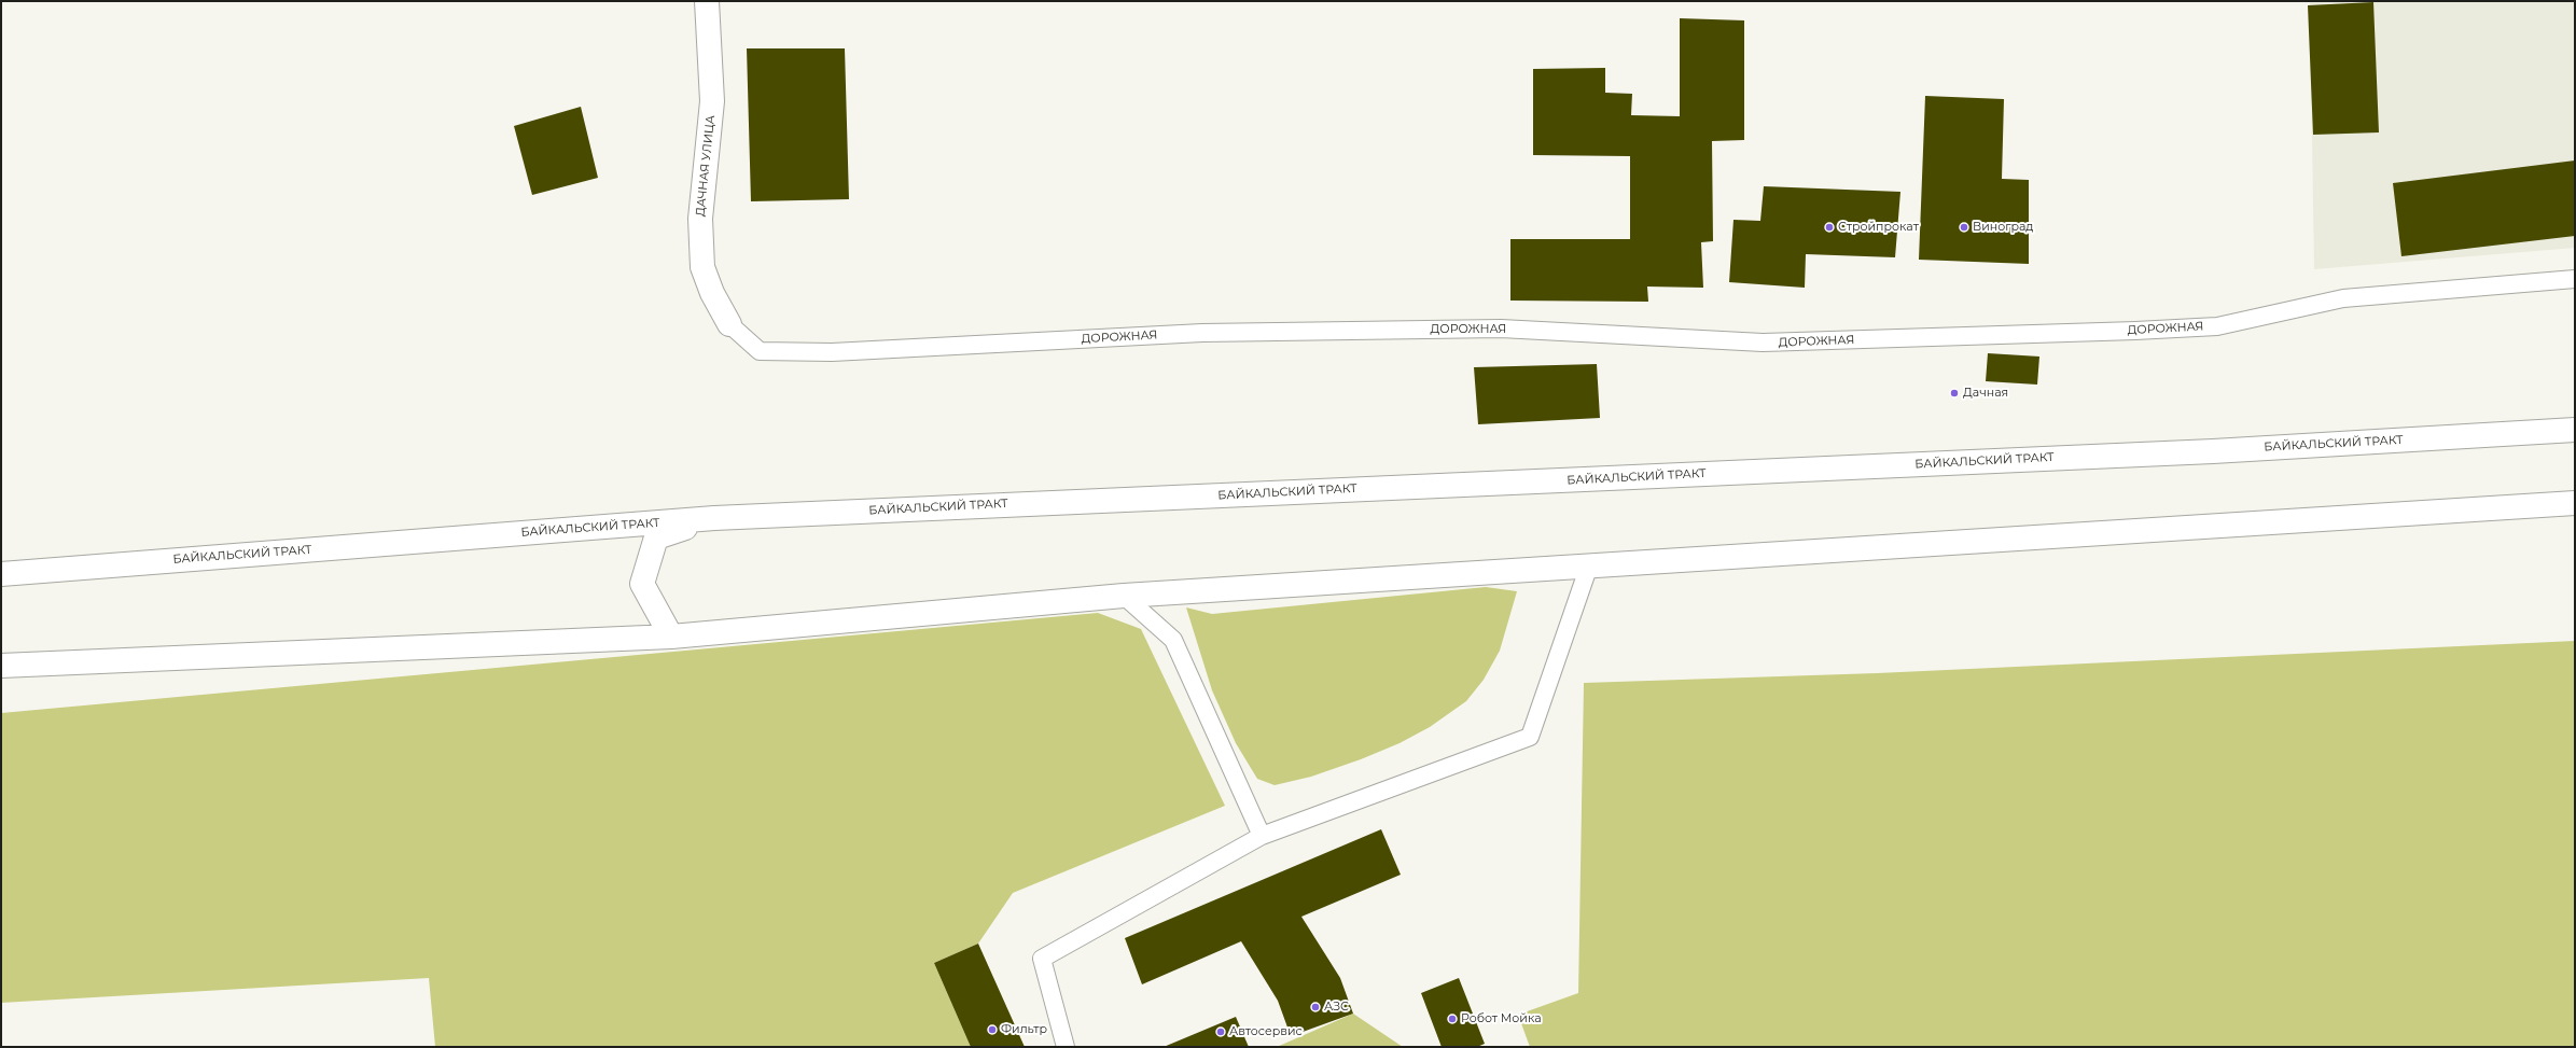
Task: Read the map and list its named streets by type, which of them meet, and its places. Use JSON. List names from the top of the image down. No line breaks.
{"streets":{"main road":["ДАЧНАЯ УЛИЦА","БАЙКАЛЬСКИЙ ТРАКТ"],"lane":["ДОРОЖНАЯ"]},"crossings":[["ДАЧНАЯ УЛИЦА","ДОРОЖНАЯ"]],"places":["Стройпрокат","Виноград","Дачная","АЗС","Робот Мойка","Фильтр","Автосервис"]}
